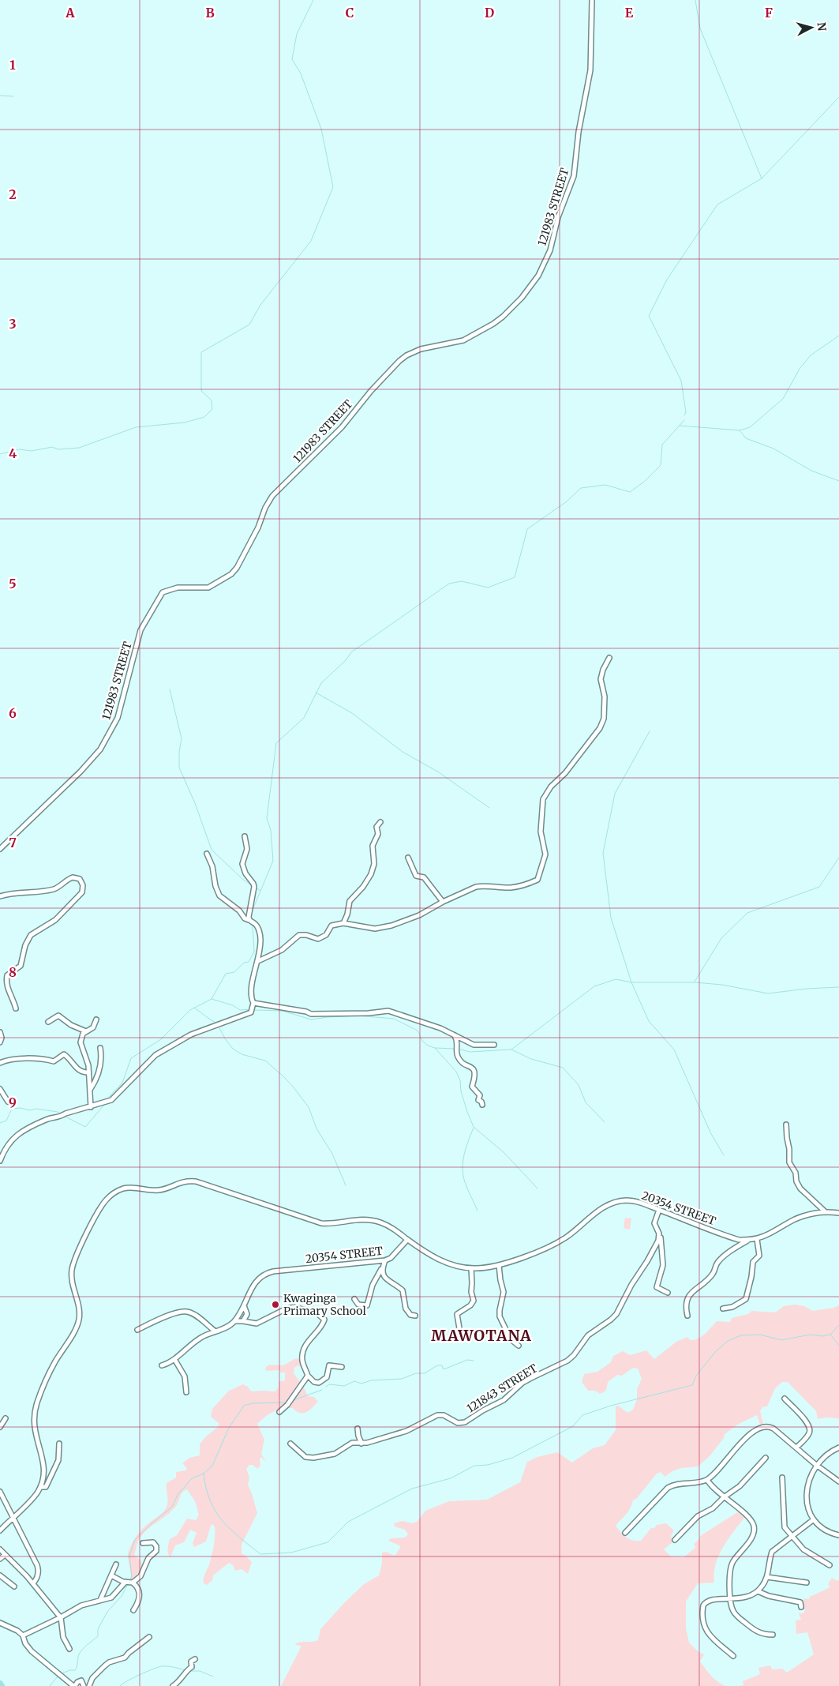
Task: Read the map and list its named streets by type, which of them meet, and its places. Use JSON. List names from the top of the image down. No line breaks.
{"streets":{"street":["121983 STREET","20354 STREET","121843 STREET"]},"districts":["MAWOTANA"],"places":["Kwaginga Primary School"],"north":"right","grid":{"columns":["A","B","C","D","E","F"],"rows":["1","2","3","4","5","6","7","8","9"]}}
